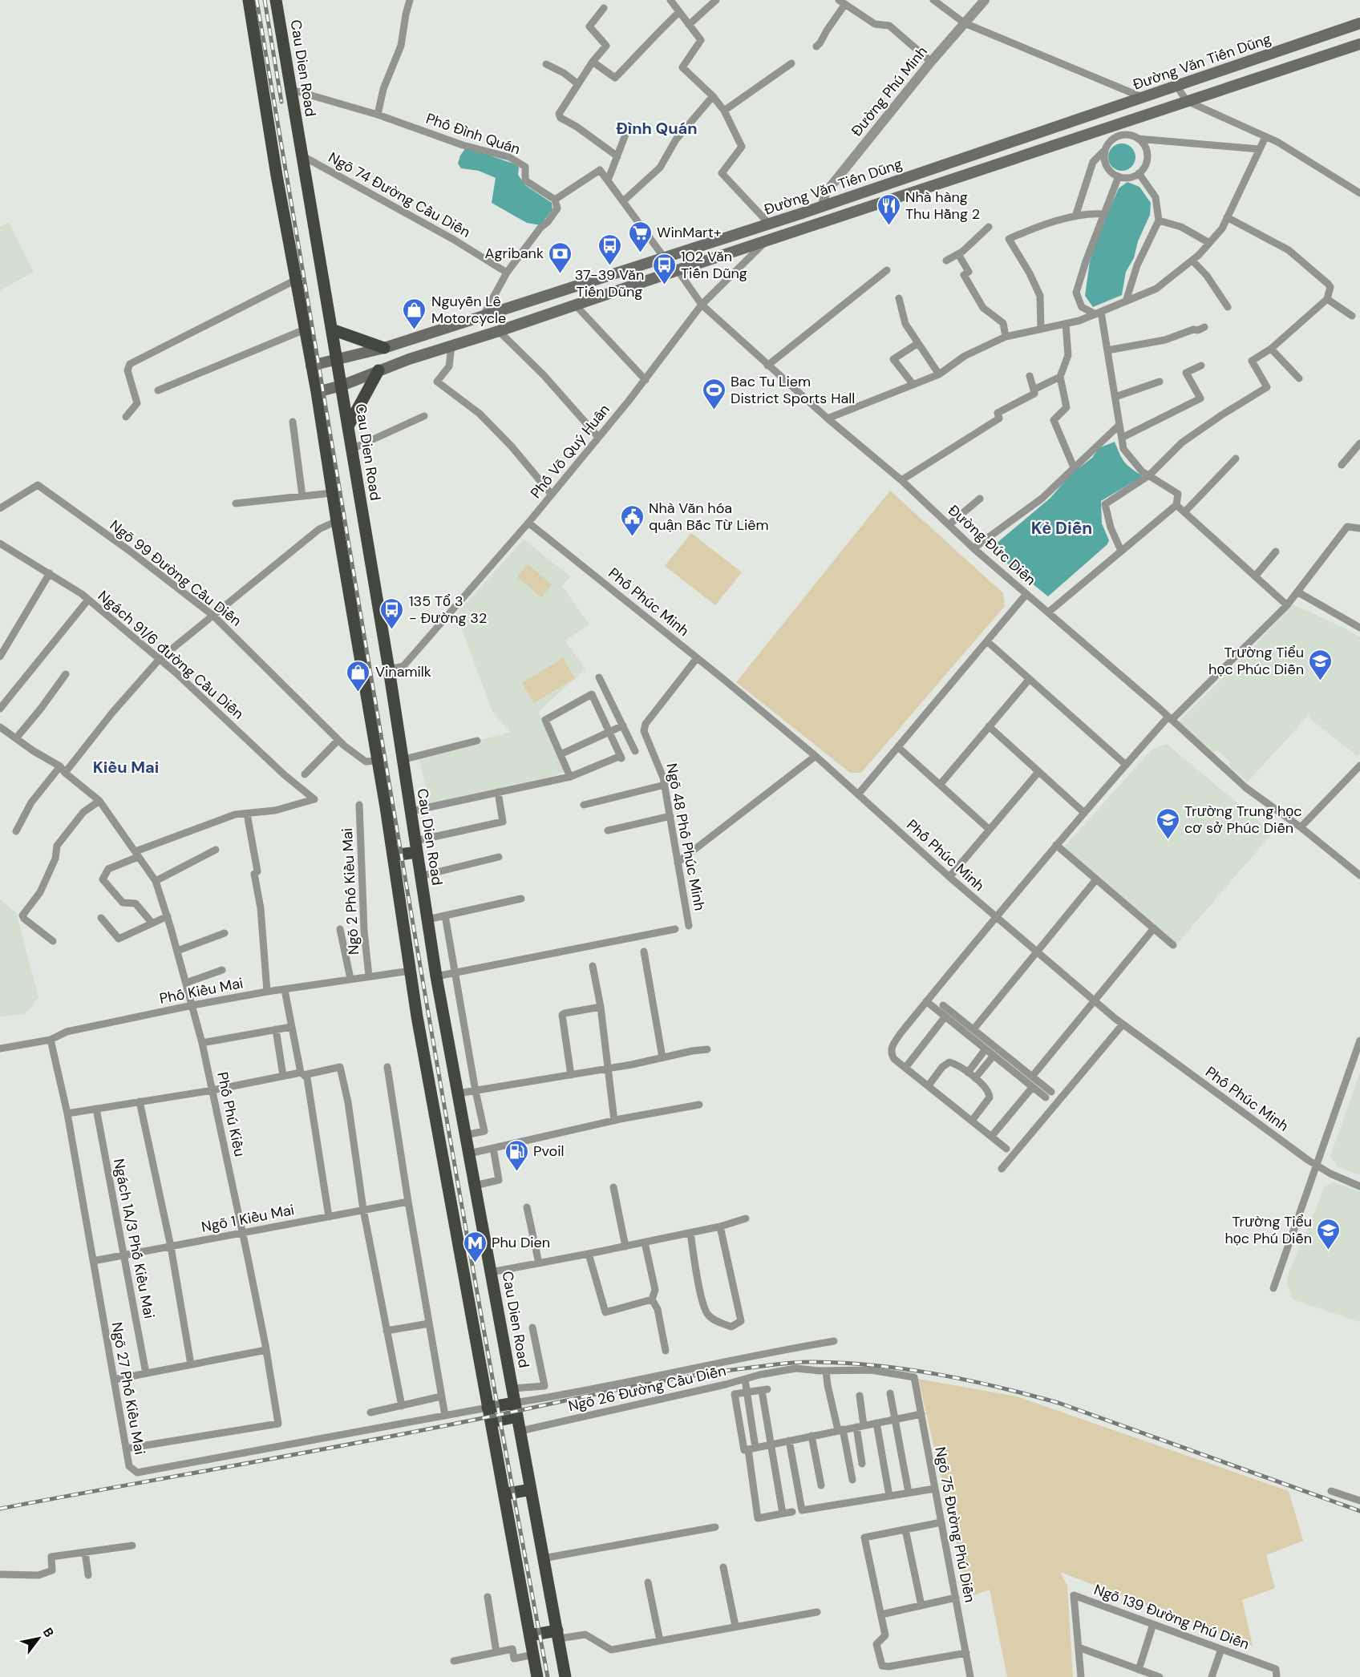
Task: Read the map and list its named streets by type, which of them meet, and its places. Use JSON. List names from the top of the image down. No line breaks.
{"streets":{"highway":["Cau Dien Road"],"main road":["Đường Văn Tiến Dũng"],"street":["Đường Phú Minh","Phố Đình Quán","Ngõ 74 Đường Cầu Diễn","Phố Võ Quý Huân","Đường Đức Diễn","Ngõ 99 Đường Cầu Diễn","Phố Phúc Minh","Ngách 91/6 đường Cầu Diễn","Ngõ 48 Phố Phúc Minh","Ngõ 2 Phố Kiều Mai","Phố Kiều Mai","Phố Phú Kiều","Ngõ 1 Kiều Mai","Ngách 1A/3 Phố Kiều Mai","Ngõ 27 Phố Kiều Mai","Ngõ 26 Đường Cầu Diễn","Ngõ 75 Đường Phú Diễn","Ngõ 139 Đường Phú Diễn"]},"crossings":[["Đường Văn Tiến Dũng","Cau Dien Road"],["Đường Văn Tiến Dũng","Đường Phú Minh"],["Đường Văn Tiến Dũng","Phố Võ Quý Huân"],["Đường Văn Tiến Dũng","Đường Đức Diễn"],["Cau Dien Road","Phố Đình Quán"],["Cau Dien Road","Ngõ 74 Đường Cầu Diễn"],["Cau Dien Road","Phố Võ Quý Huân"],["Cau Dien Road","Ngõ 26 Đường Cầu Diễn"],["Phố Võ Quý Huân","Đường Đức Diễn"],["Phố Võ Quý Huân","Phố Phúc Minh"],["Phố Phúc Minh","Ngõ 48 Phố Phúc Minh"],["Ngõ 2 Phố Kiều Mai","Phố Kiều Mai"],["Phố Kiều Mai","Phố Phú Kiều"],["Phố Kiều Mai","Ngõ 27 Phố Kiều Mai"],["Phố Phú Kiều","Ngõ 1 Kiều Mai"],["Phố Phú Kiều","Ngõ 27 Phố Kiều Mai"],["Ngõ 1 Kiều Mai","Ngách 1A/3 Phố Kiều Mai"],["Ngõ 1 Kiều Mai","Ngõ 27 Phố Kiều Mai"]],"districts":["Đình Quán","Kẻ Diễn","Kiều Mai"],"places":{"restaurant":["Nhà hàng Thu Hằng 2"],"supermarket":["WinMart+"],"bus stop":["37-39 Văn Tiến Dũng","102 Văn Tiến Dũng","135 Tổ 3 - Đường 32"],"bank":["Agribank"],"shop":["Nguyễn Lê Motorcycle","Vinamilk"],"sports":["Bac Tu Liem District Sports Hall"],"public building":["Nhà Văn hóa quận Bắc Từ Liêm"],"school or university":["Trường Tiểu học Phúc Diễn","Trường Trung học cơ sở Phúc Diễn","Trường Tiểu học Phú Diễn"],"fuel station":["Pvoil"],"metro station":["Phu Dien"]},"north":"top right"}
